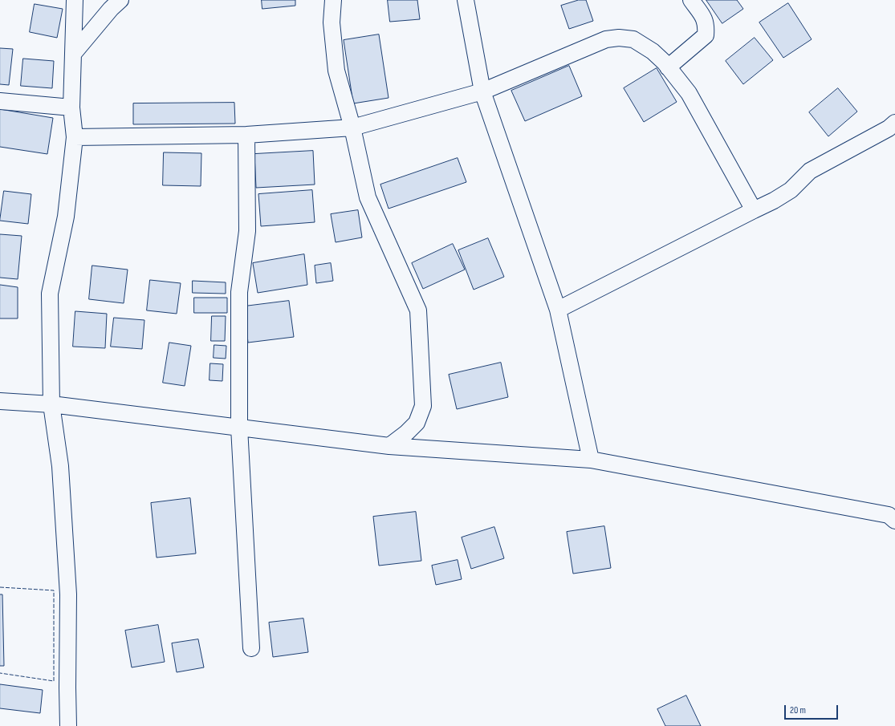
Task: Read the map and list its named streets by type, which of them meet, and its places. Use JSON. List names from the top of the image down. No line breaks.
{"scale_bar":"20 m"}
